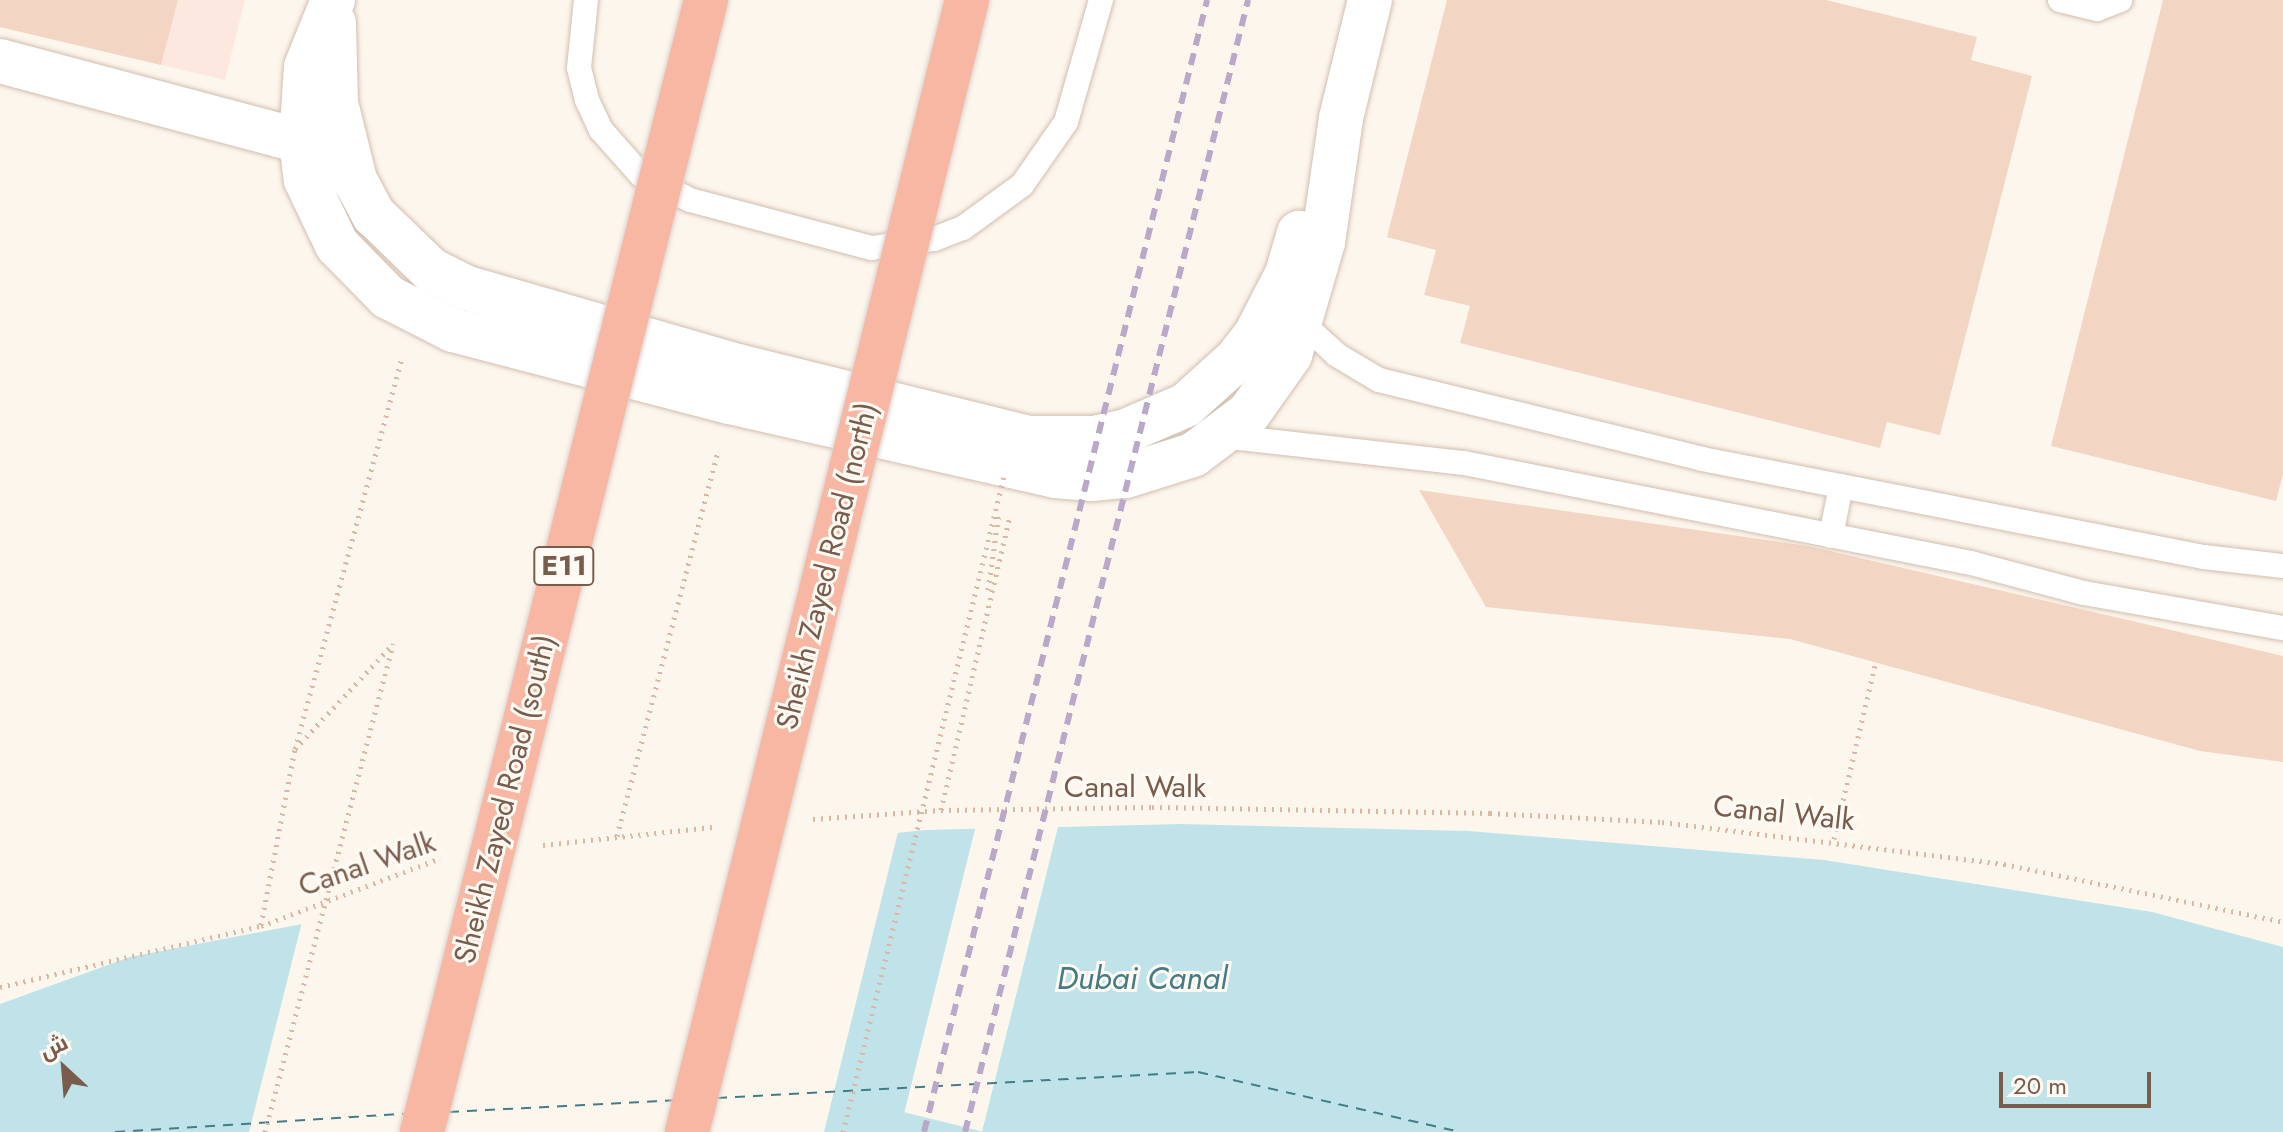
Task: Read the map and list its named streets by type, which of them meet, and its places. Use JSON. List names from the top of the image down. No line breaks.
{"streets":{"highway":["E11","Sheikh Zayed Road (north)","Sheikh Zayed Road (south)"],"path":["Canal Walk"]},"water":["Dubai Canal"],"scale_bar":"20 m","north":"top left"}
